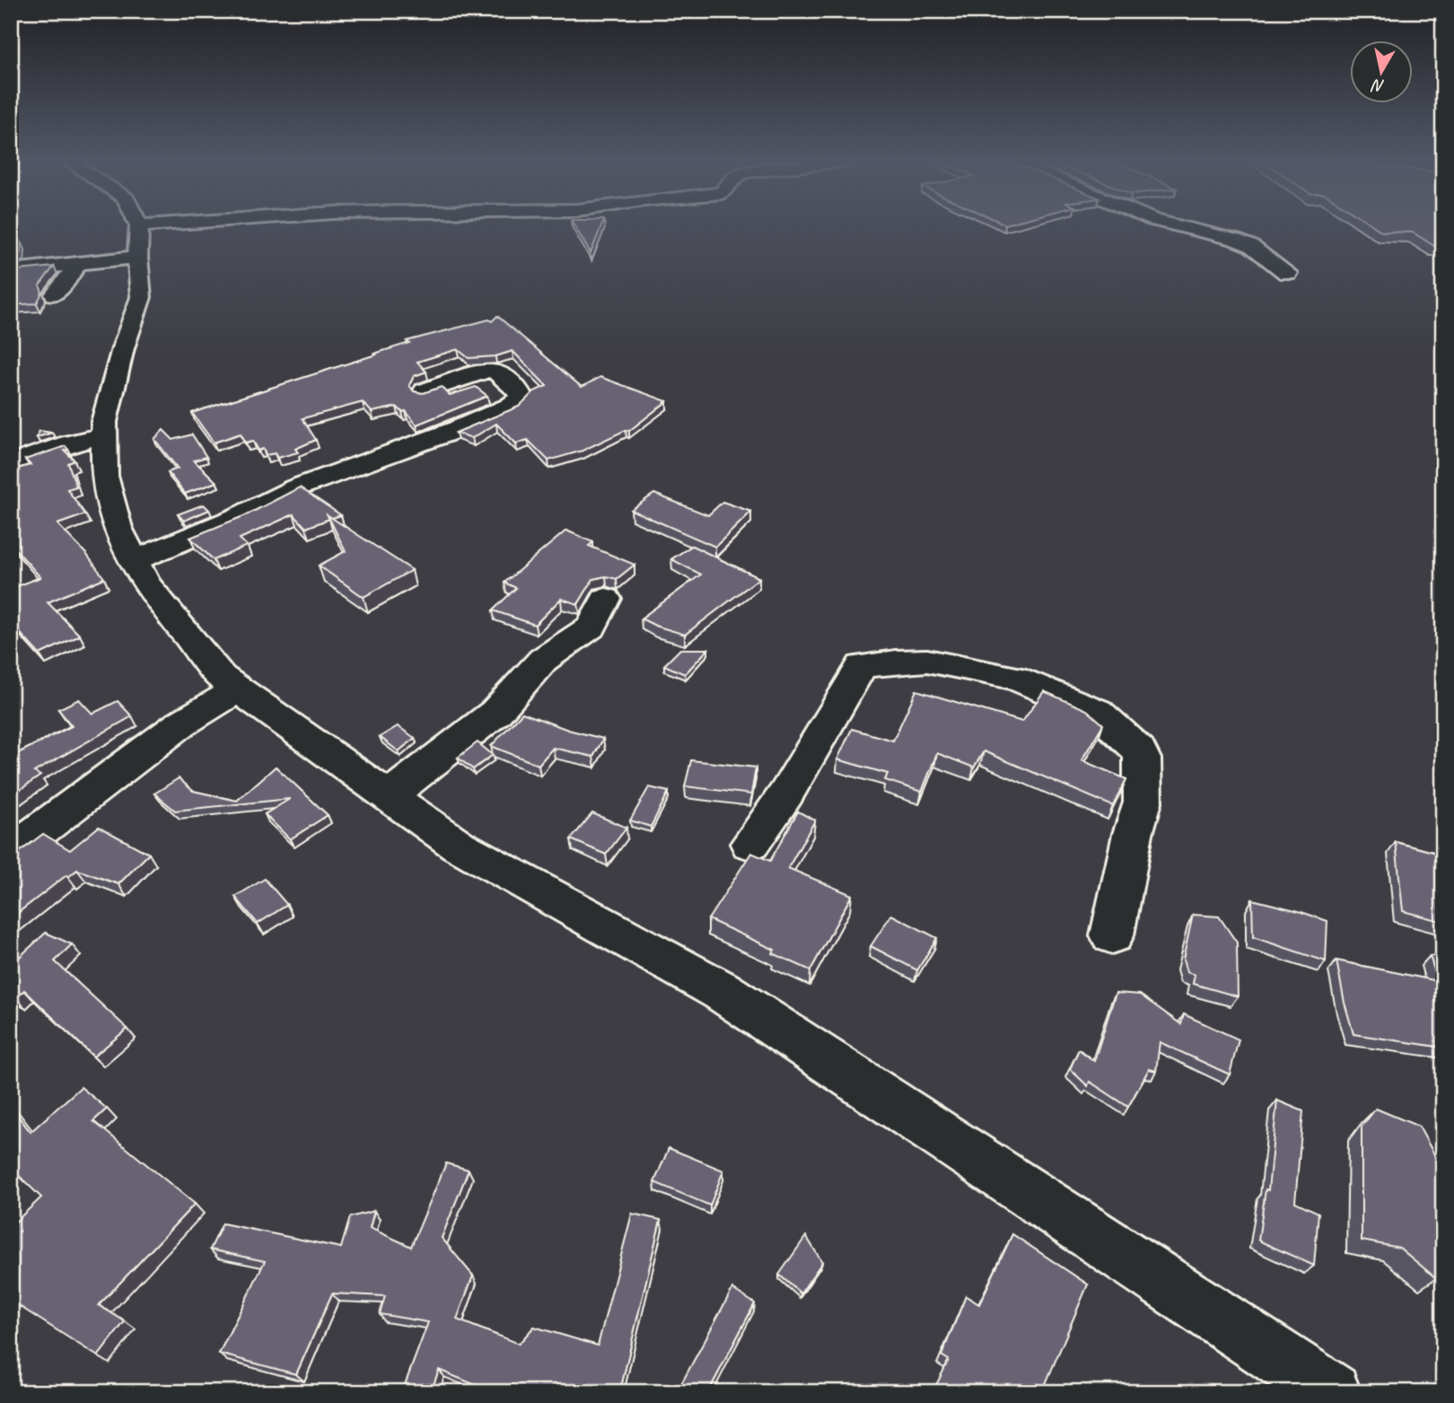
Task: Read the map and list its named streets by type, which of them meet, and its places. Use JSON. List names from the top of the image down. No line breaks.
{"north":"bottom"}
